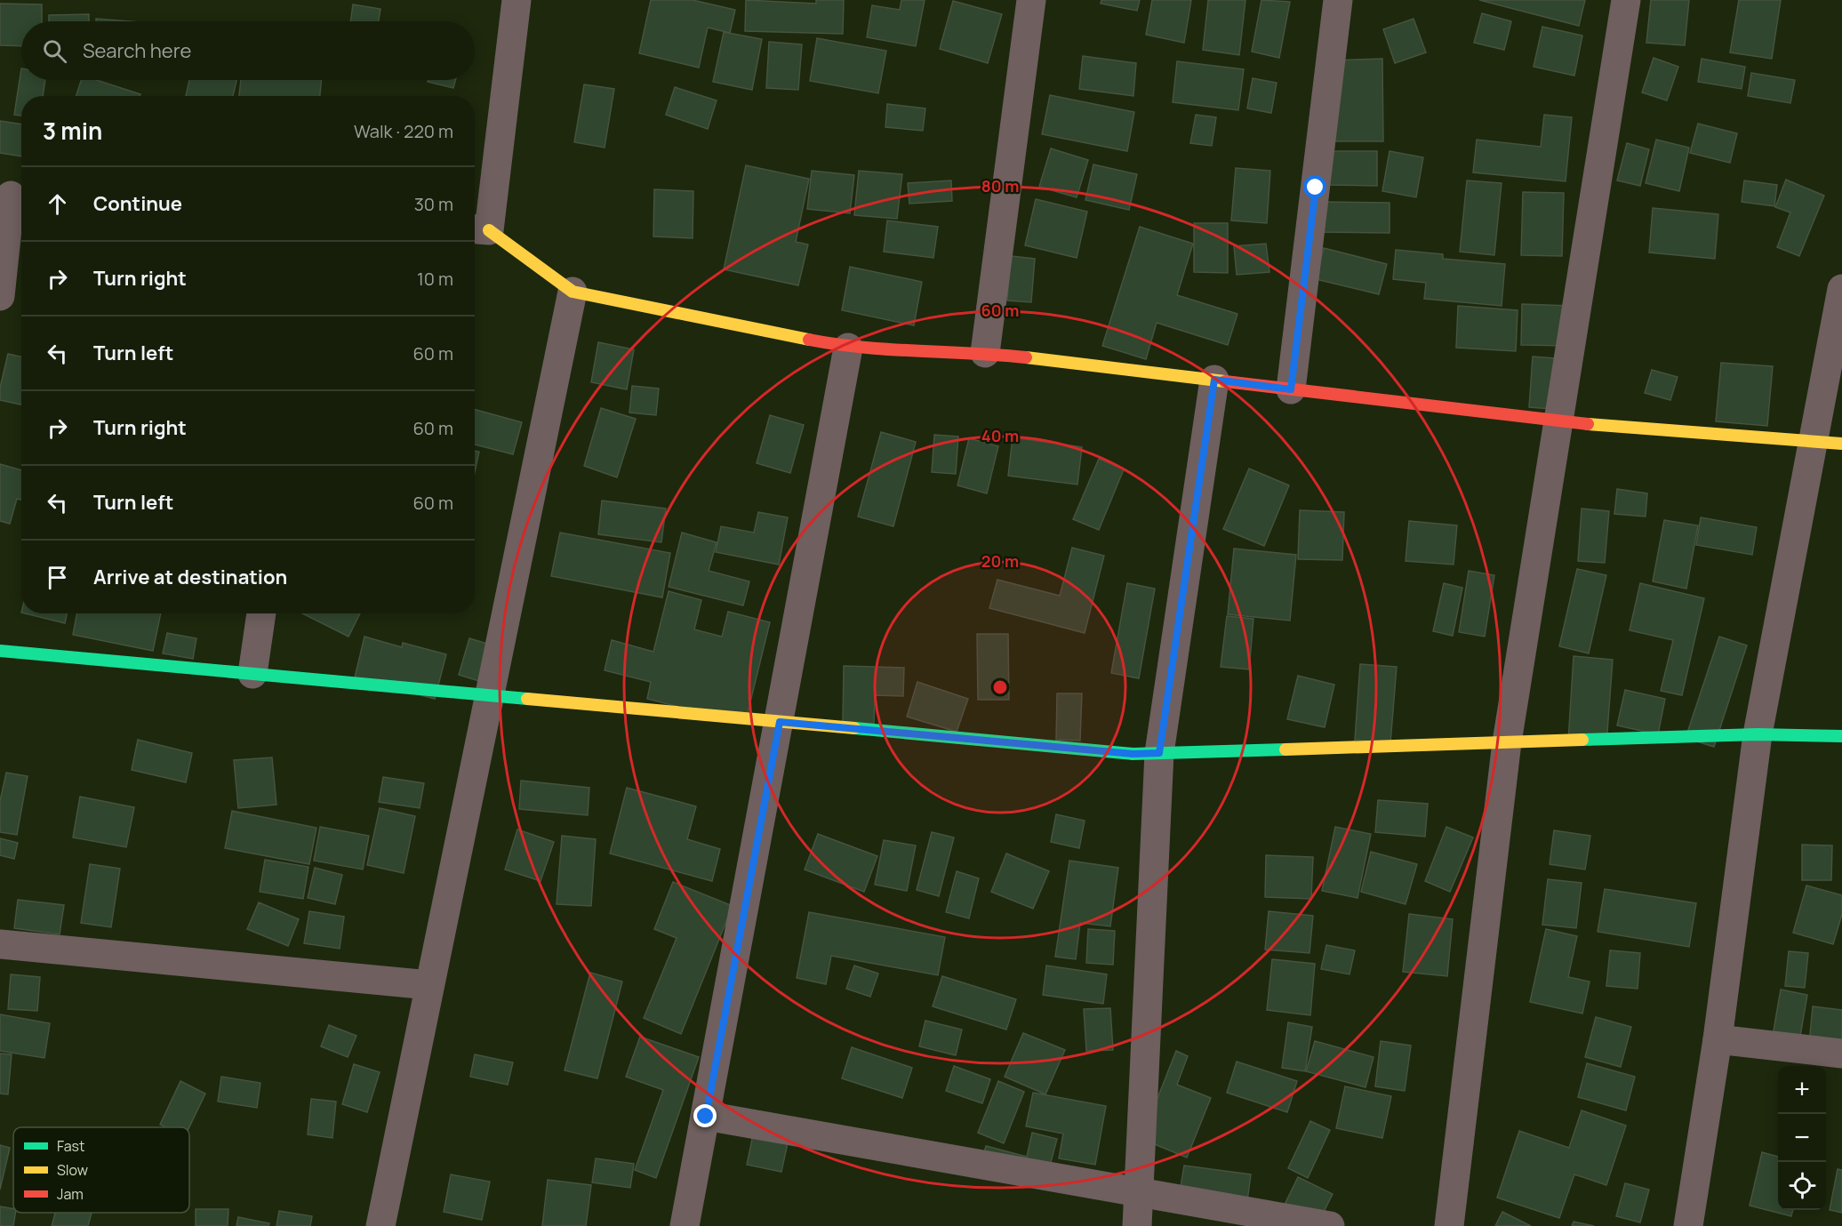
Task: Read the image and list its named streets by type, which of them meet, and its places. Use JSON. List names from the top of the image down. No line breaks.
{"legend":["Fast","Slow","Jam"],"page":{"search":"Search here","heading":["3 min","Walk · 220 m"],"list":[["Continue","30 m"],["Turn right","10 m"],["Turn left","60 m"],["Turn right","60 m"],["Turn left","60 m"],"Arrive at destination"],"map_buttons":["+","−"]},"rings":["80 m","60 m","40 m","20 m"]}
